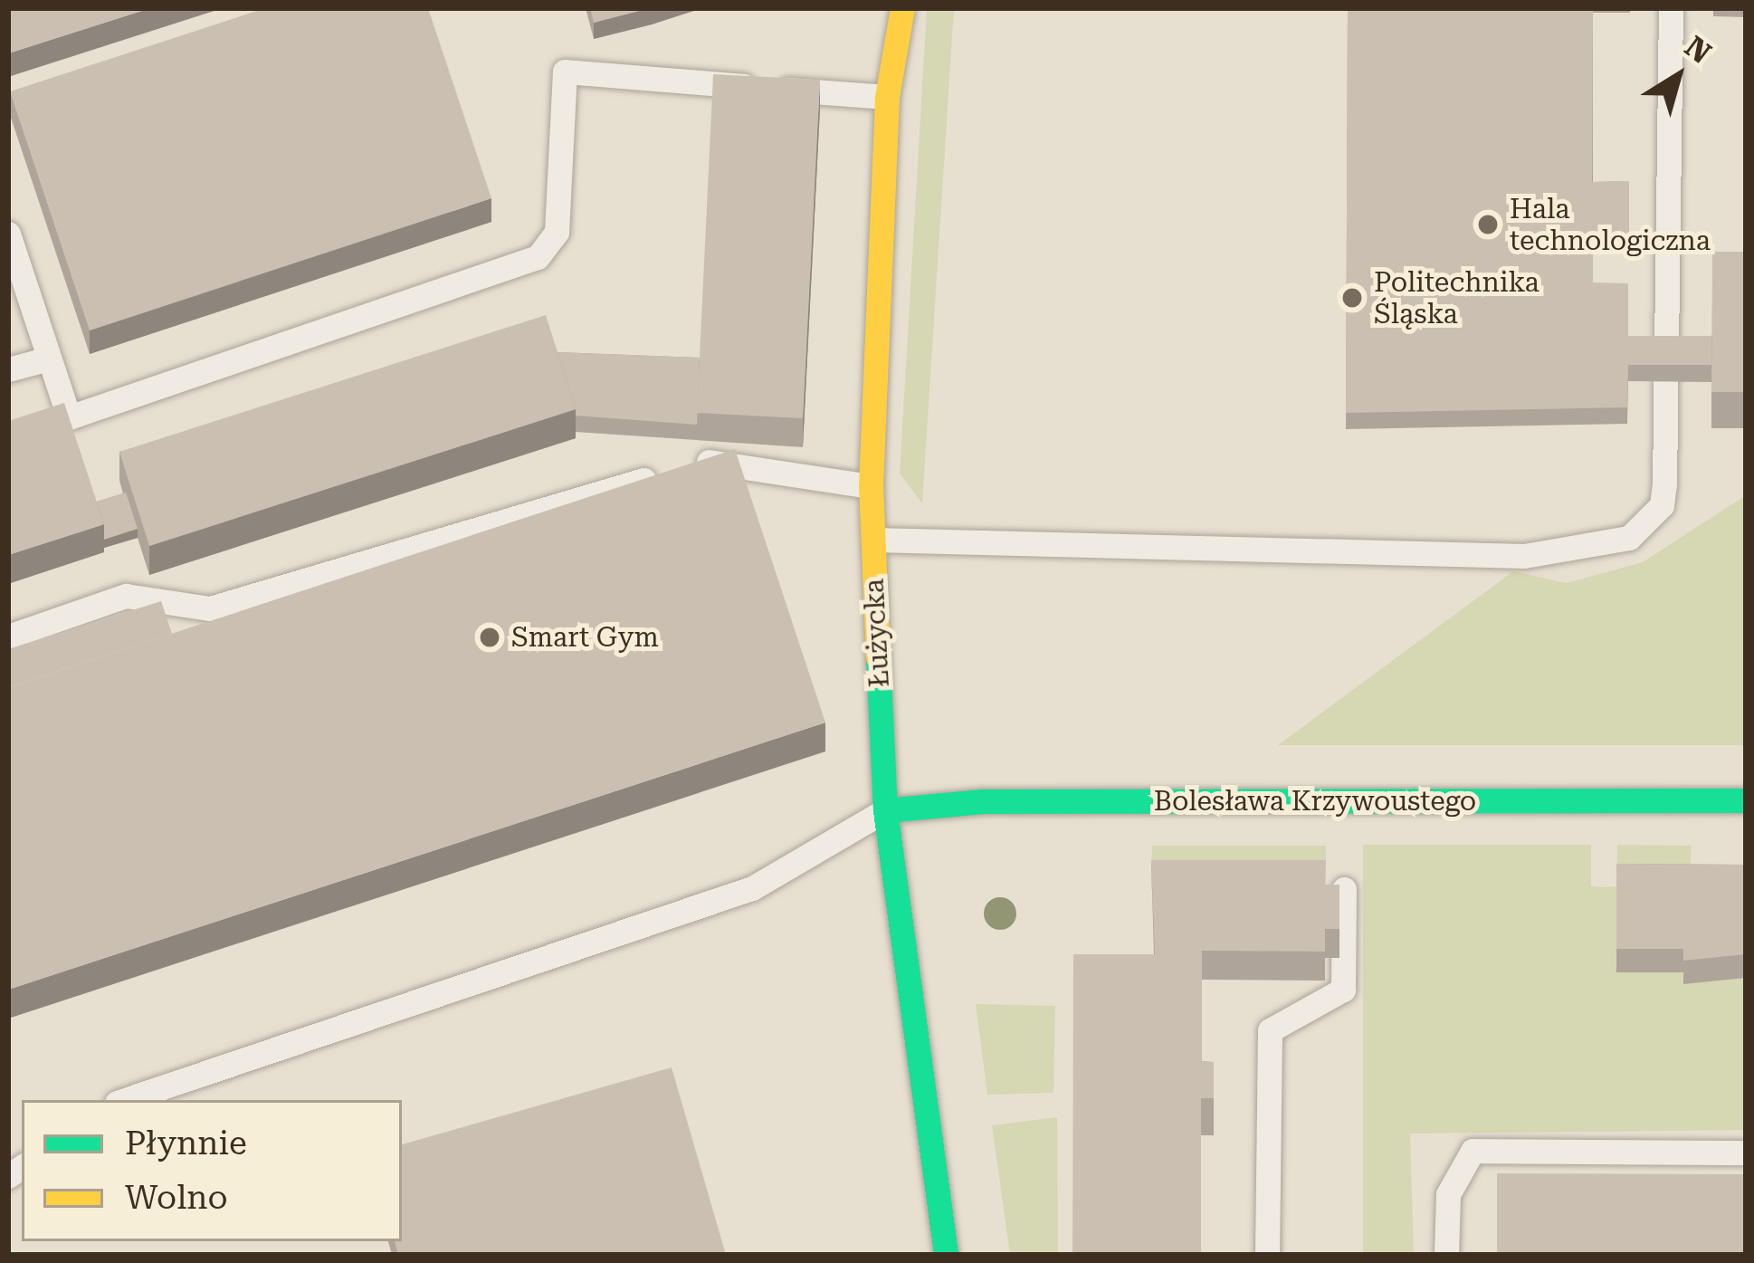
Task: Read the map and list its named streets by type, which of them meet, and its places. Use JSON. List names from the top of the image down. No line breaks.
{"streets":{"street":["Łużycka","Bolesława Krzywoustego"]},"crossings":[["Łużycka","Bolesława Krzywoustego"]],"places":["Hala technologiczna","Politechnika Śląska","Smart Gym"],"legend":["Płynnie","Wolno"],"north":"top right"}
